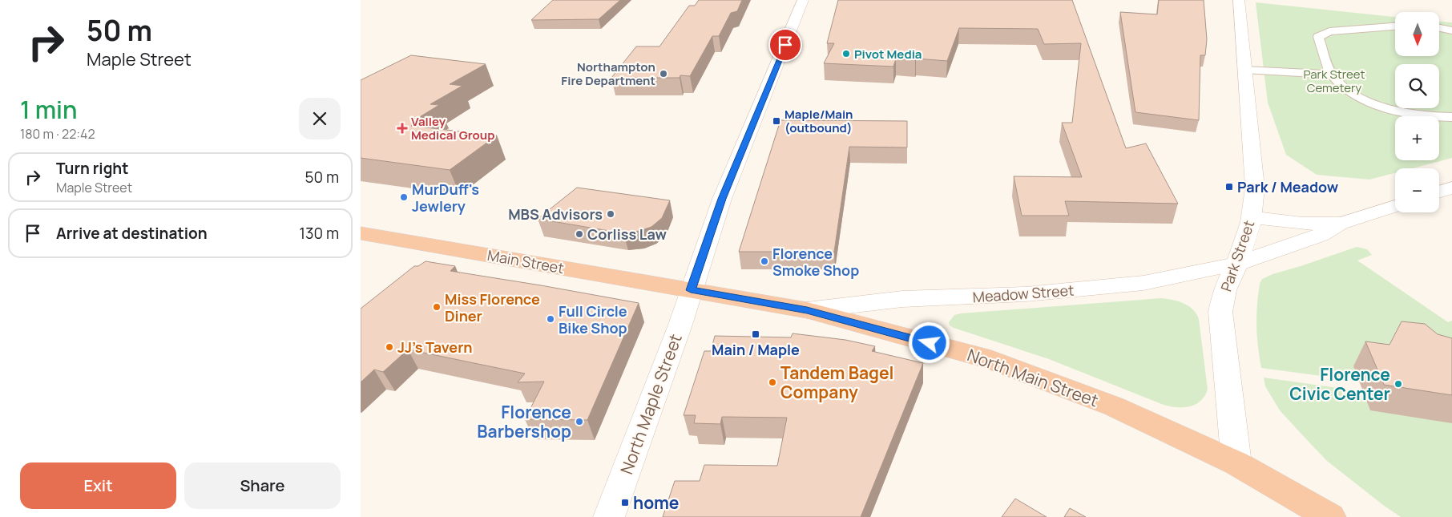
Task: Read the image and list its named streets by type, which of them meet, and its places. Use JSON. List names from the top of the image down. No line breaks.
{"streets":{"highway":["Main Street","North Main Street"],"main road":["Park Street","Meadow Street","North Maple Street"]},"crossings":[["Park Street","Meadow Street"],["Park Street","North Main Street"],["Main Street","North Main Street"],["Main Street","North Maple Street"],["Meadow Street","North Main Street"],["North Main Street","North Maple Street"]],"parks":["Park Street Cemetery"],"places":{"other":["Pivot Media","Northampton Fire Department","MurDuff's Jewlery","MBS Advisors","Corliss Law","Florence Smoke Shop","Miss Florence Diner","Full Circle Bike Shop","JJ's Tavern","Tandem Bagel Company","Florence Civic Center","Florence Barbershop"],"transit":["Maple/Main (outbound)","Park / Meadow","Main / Maple","home"],"health":["Valley Medical Group"]},"north":"bottom","page":{"turn":["50 m","Maple Street"],"map_buttons":["+","−"],"heading":["1 min","180 m · 22:42"],"list":[{"name":"Turn right","note":"Maple Street","value":"50 m"},{"name":"Arrive at destination","value":"130 m"}],"buttons":["Exit","Share"]}}
